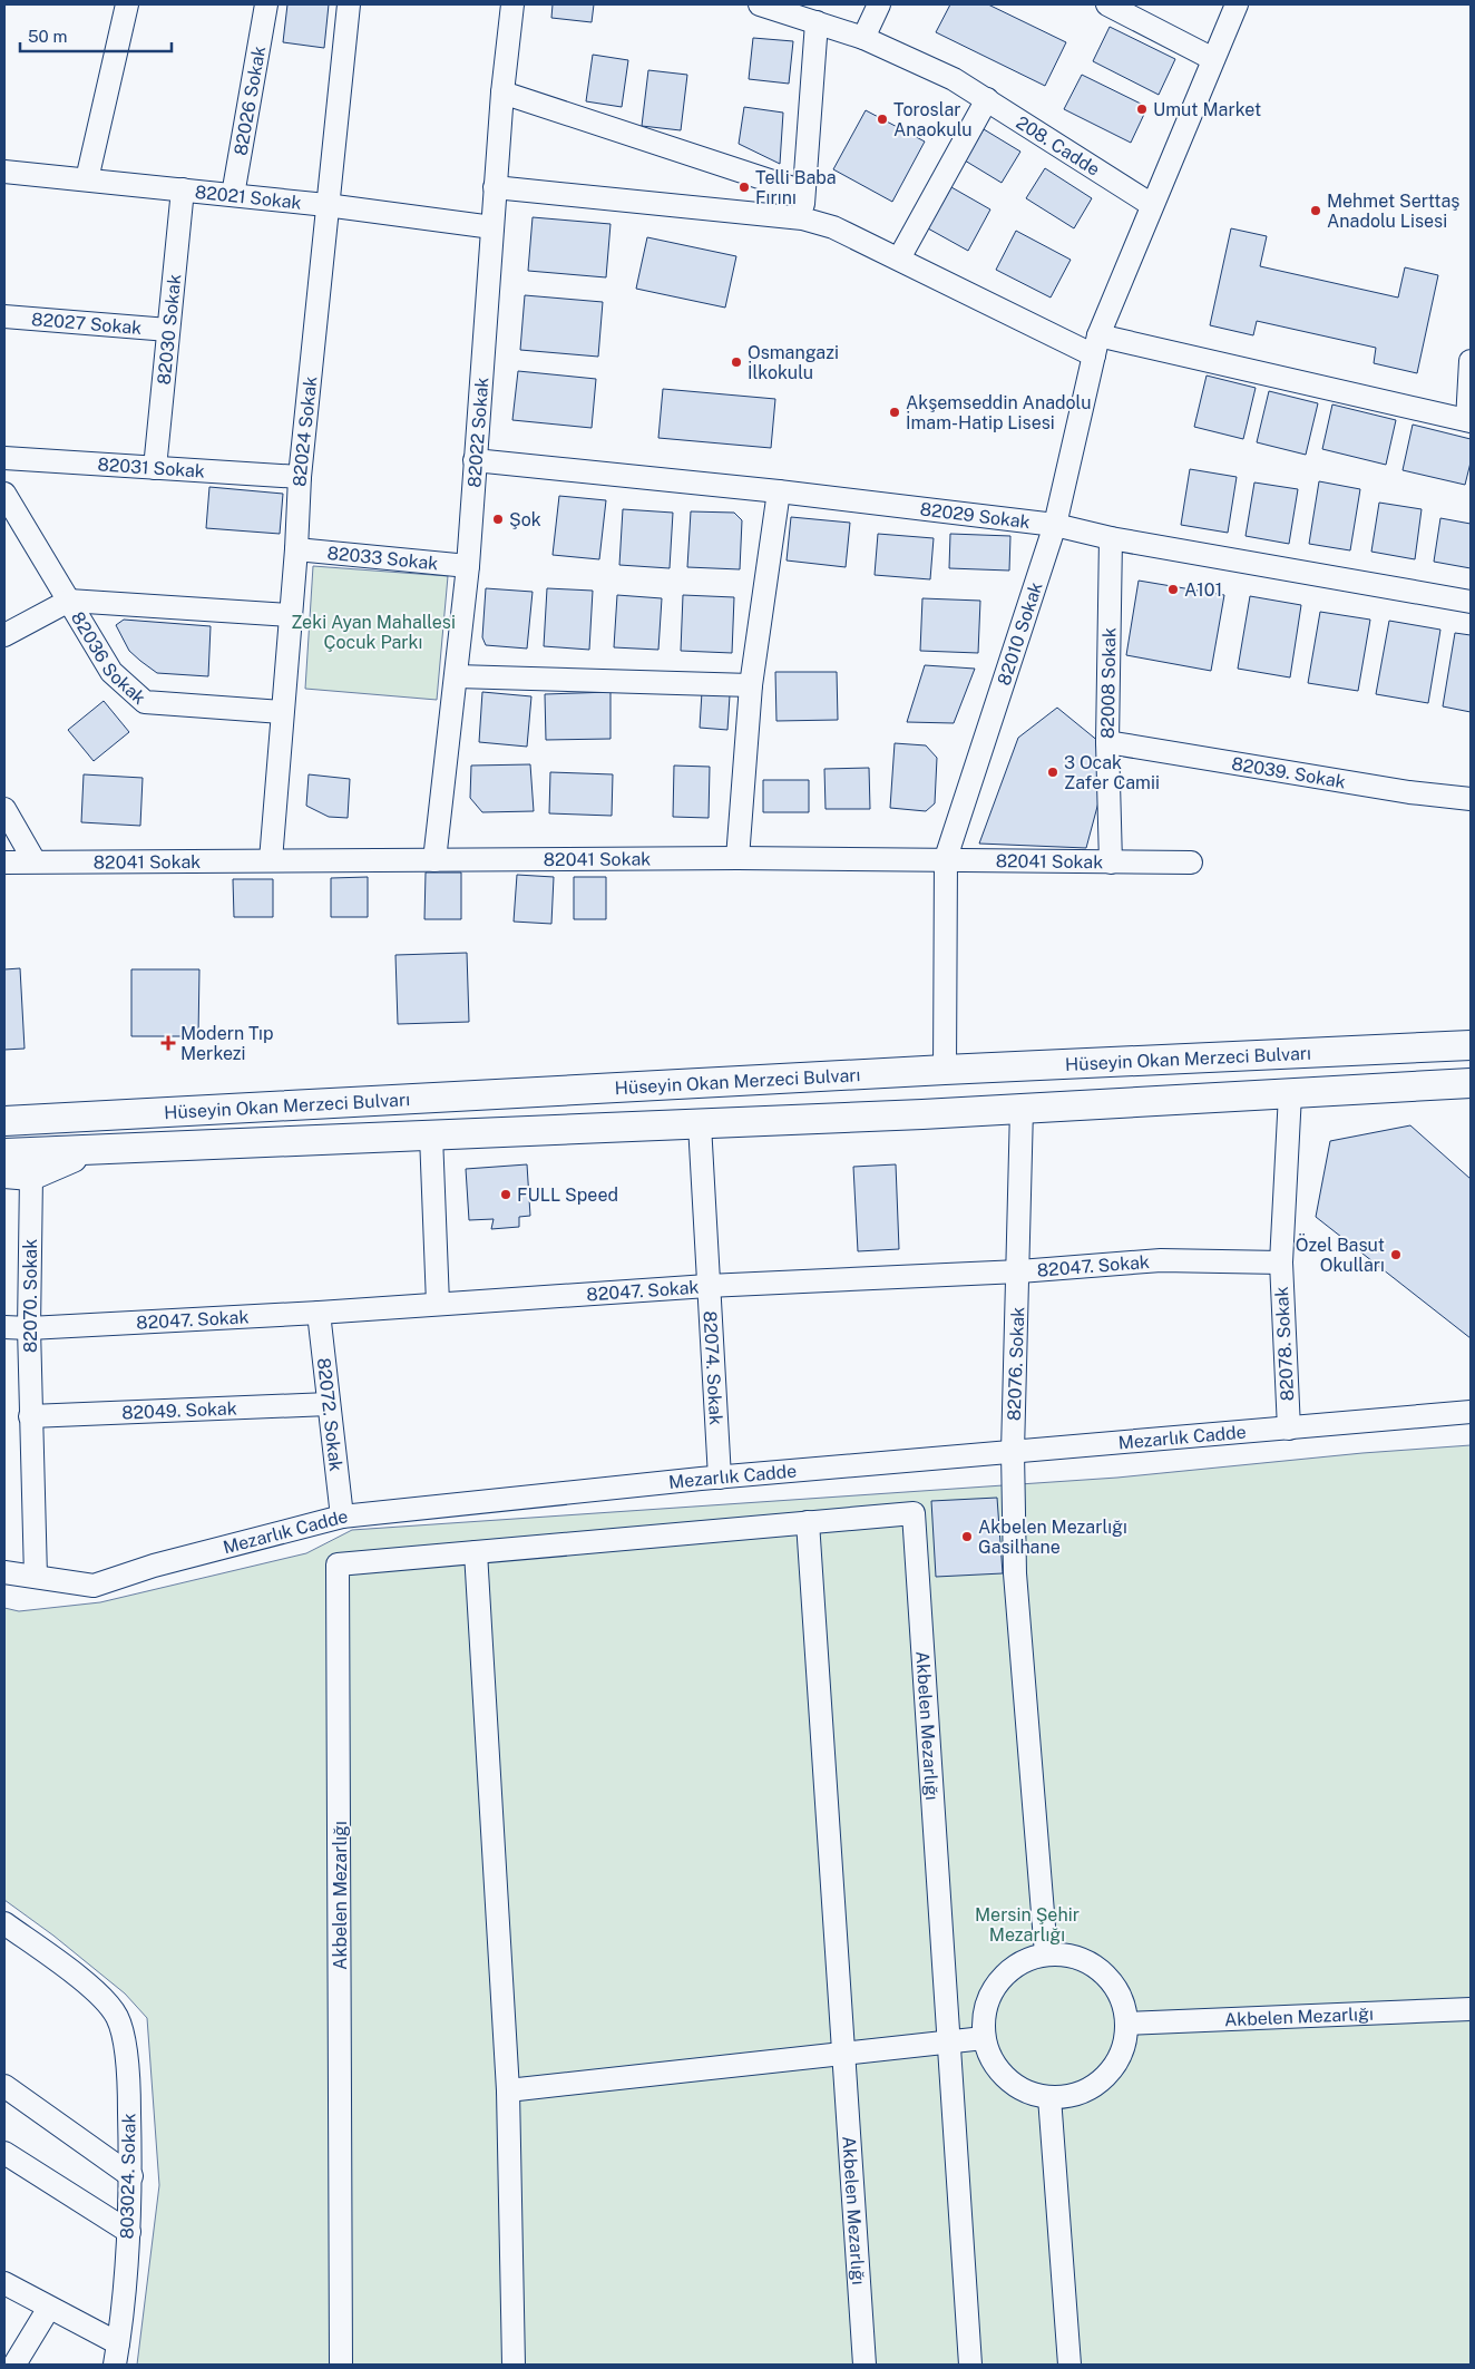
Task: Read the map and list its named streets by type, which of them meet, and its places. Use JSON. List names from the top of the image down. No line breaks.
{"streets":{"main road":["Hüseyin Okan Merzeci Bulvarı"],"street":["82026 Sokak","208. Cadde","82021 Sokak","82027 Sokak","82030 Sokak","82024 Sokak","82022 Sokak","82031 Sokak","82029 Sokak","82033 Sokak","82010 Sokak","82036 Sokak","82008 Sokak","82039. Sokak","82041 Sokak","82047. Sokak","82070. Sokak","82078. Sokak","82076. Sokak","82074. Sokak","82049. Sokak","82072. Sokak","Mezarlık Cadde","Akbelen Mezarlığı","803024. Sokak"]},"crossings":[["82026 Sokak","82021 Sokak"],["208. Cadde","82010 Sokak"],["82021 Sokak","82030 Sokak"],["82021 Sokak","82024 Sokak"],["82021 Sokak","82022 Sokak"],["82027 Sokak","82030 Sokak"],["82030 Sokak","82031 Sokak"],["82024 Sokak","82031 Sokak"],["82024 Sokak","82033 Sokak"],["82024 Sokak","82036 Sokak"],["82024 Sokak","82041 Sokak"],["82022 Sokak","82029 Sokak"],["82022 Sokak","82033 Sokak"],["82022 Sokak","82041 Sokak"],["82029 Sokak","82010 Sokak"],["82029 Sokak","82008 Sokak"],["82010 Sokak","82041 Sokak"],["82010 Sokak","Hüseyin Okan Merzeci Bulvarı"],["82008 Sokak","82039. Sokak"],["82008 Sokak","82041 Sokak"],["Hüseyin Okan Merzeci Bulvarı","82078. Sokak"],["Hüseyin Okan Merzeci Bulvarı","82076. Sokak"],["Hüseyin Okan Merzeci Bulvarı","82074. Sokak"],["82047. Sokak","82070. Sokak"],["82047. Sokak","82078. Sokak"],["82047. Sokak","82076. Sokak"],["82047. Sokak","82074. Sokak"],["82047. Sokak","82072. Sokak"],["82070. Sokak","82049. Sokak"],["82070. Sokak","Mezarlık Cadde"],["82078. Sokak","Mezarlık Cadde"],["82076. Sokak","Mezarlık Cadde"],["82074. Sokak","Mezarlık Cadde"],["82049. Sokak","82072. Sokak"],["82072. Sokak","Mezarlık Cadde"]],"parks":["Zeki Ayan Mahallesi Çocuk Parkı","Mersin Şehir Mezarlığı"],"places":{"other":["Umut Market","Toroslar Anaokulu","Telli Baba Fırını","Mehmet Serttaş Anadolu Lisesi","Osmangazi İlkokulu","Akşemseddin Anadolu İmam-Hatip Lisesi","Şok","A101","3 Ocak Zafer Camii","FULL Speed","Özel Basut Okulları","Akbelen Mezarlığı Gasilhane"],"health":["Modern Tıp Merkezi"]},"scale_bar":"50 m"}
